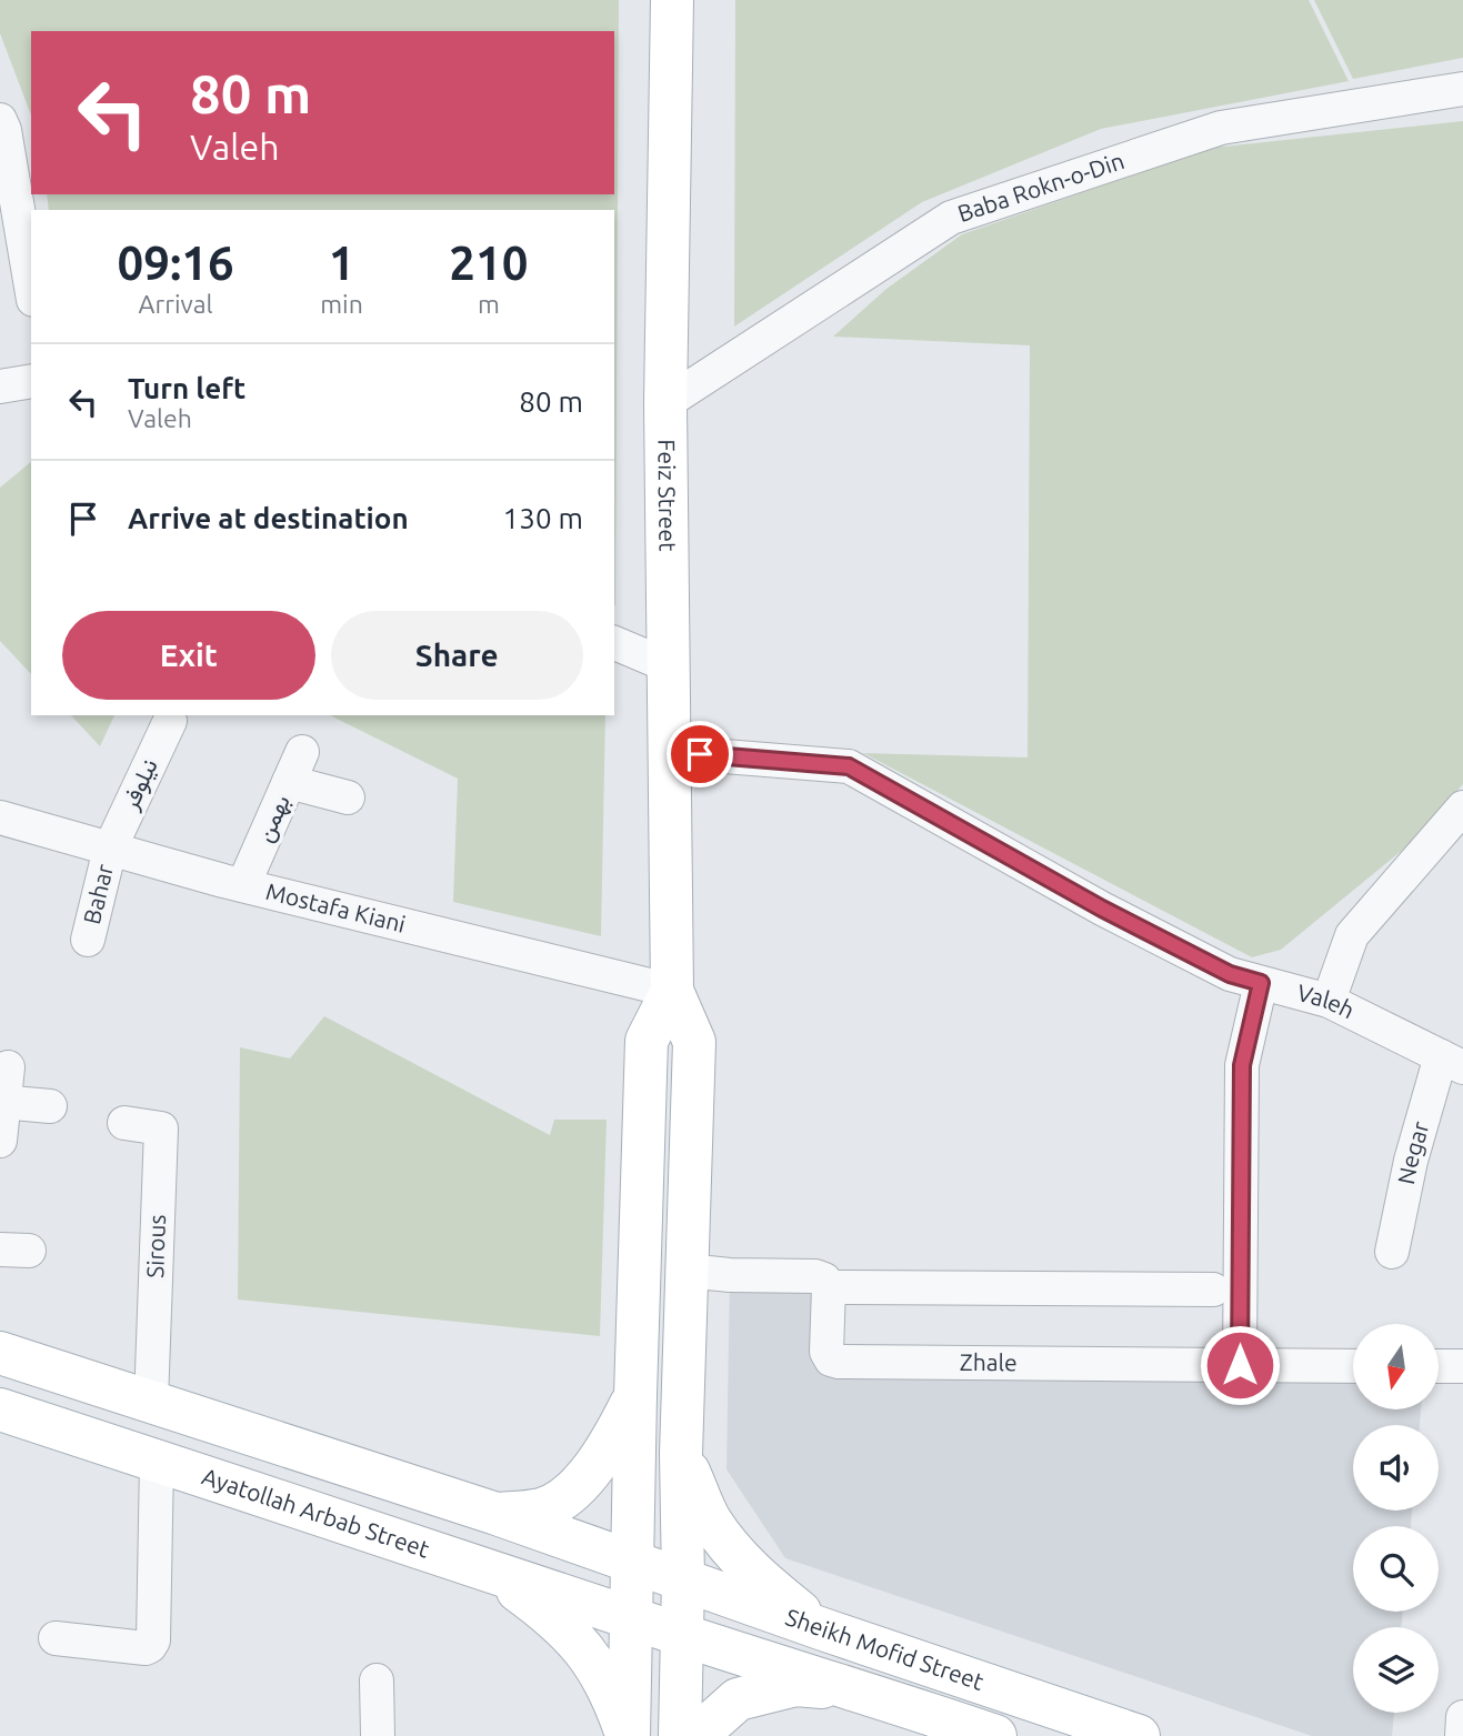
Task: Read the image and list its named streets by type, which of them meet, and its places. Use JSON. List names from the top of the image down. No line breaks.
{"streets":{"main road":["Feiz Street","Ayatollah Arbab Street","Sheikh Mofid Street"],"street":["Baba Rokn-o-Din","نیلوفر","بهمن","Bahar","Mostafa Kiani","Valeh","Negar","Sirous","Zhale"]},"crossings":[["Baba Rokn-o-Din","Feiz Street"],["Feiz Street","Mostafa Kiani"],["Feiz Street","Valeh"],["نیلوفر","Bahar"],["نیلوفر","Mostafa Kiani"],["بهمن","Mostafa Kiani"],["Bahar","Mostafa Kiani"],["Valeh","Negar"],["Ayatollah Arbab Street","Sheikh Mofid Street"]],"north":"bottom","page":{"turn":["80 m","Valeh"],"eta":["09:16","Arrival","1","min","210","m"],"list":[{"name":"Turn left","note":"Valeh","value":"80 m"},{"name":"Arrive at destination","value":"130 m"}],"buttons":["Exit","Share"]}}
